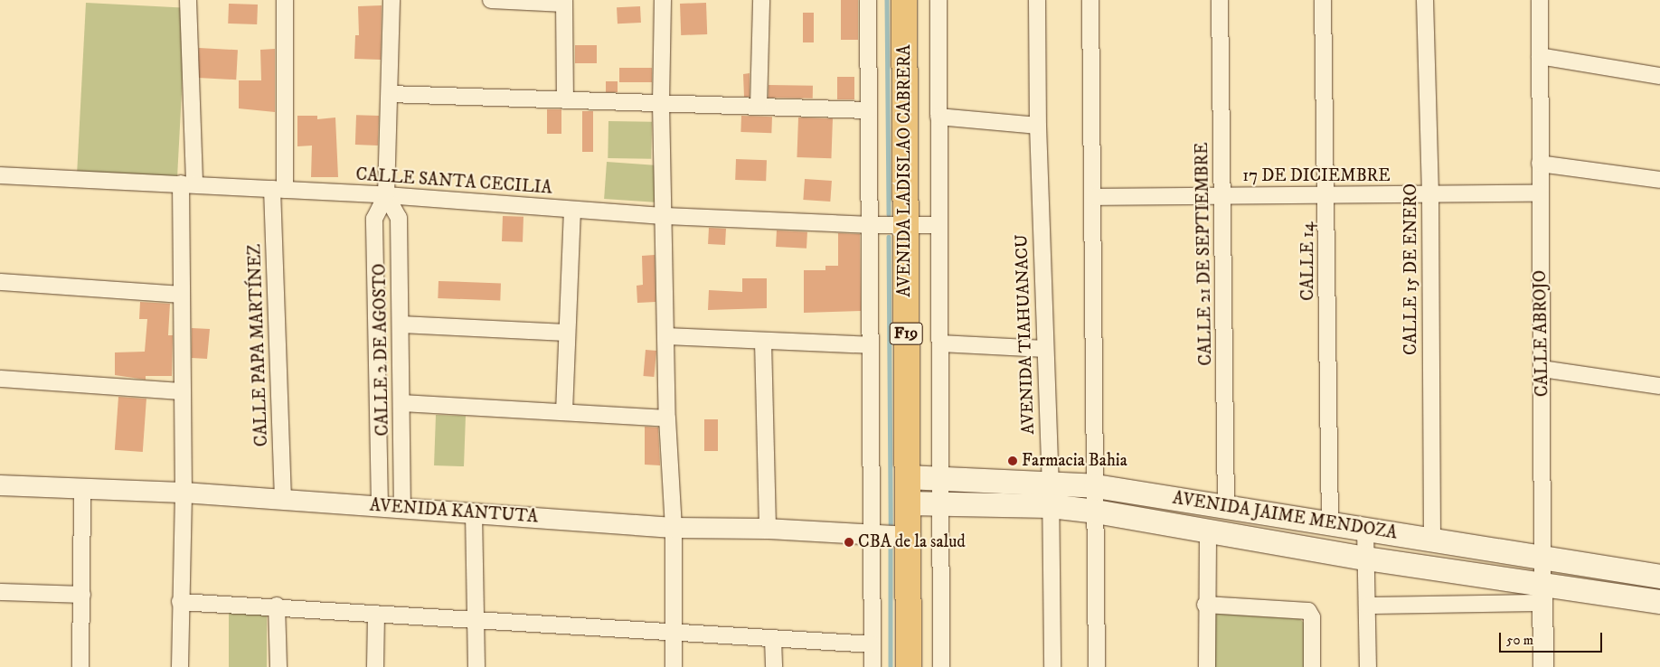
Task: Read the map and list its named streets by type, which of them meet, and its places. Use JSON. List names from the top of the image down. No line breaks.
{"streets":{"highway":["AVENIDA LADISLAO CABRERA","F19"],"main road":["AVENIDA JAIME MENDOZA"],"street":["17 DE DICIEMBRE","CALLE SANTA CECILIA","CALLE 21 DE SEPTIEMBRE","CALLE 14","CALLE 15 DE ENERO","CALLE ABROJO","AVENIDA TIAHUANACU","CALLE PAPA MARTÍNEZ","CALLE 2 DE AGOSTO","AVENIDA KANTUTA"]},"crossings":[["AVENIDA LADISLAO CABRERA","CALLE SANTA CECILIA"],["AVENIDA LADISLAO CABRERA","AVENIDA KANTUTA"],["AVENIDA LADISLAO CABRERA","AVENIDA JAIME MENDOZA"],["17 DE DICIEMBRE","CALLE 21 DE SEPTIEMBRE"],["17 DE DICIEMBRE","CALLE 14"],["17 DE DICIEMBRE","CALLE 15 DE ENERO"],["17 DE DICIEMBRE","CALLE ABROJO"],["CALLE SANTA CECILIA","CALLE PAPA MARTÍNEZ"],["CALLE SANTA CECILIA","CALLE 2 DE AGOSTO"],["CALLE 21 DE SEPTIEMBRE","AVENIDA JAIME MENDOZA"],["CALLE 14","AVENIDA JAIME MENDOZA"],["CALLE 15 DE ENERO","AVENIDA JAIME MENDOZA"],["CALLE ABROJO","AVENIDA JAIME MENDOZA"],["AVENIDA TIAHUANACU","AVENIDA JAIME MENDOZA"],["CALLE PAPA MARTÍNEZ","AVENIDA KANTUTA"],["CALLE 2 DE AGOSTO","AVENIDA KANTUTA"]],"places":["Farmacia Bahia","CBA de la salud"],"scale_bar":"50 m"}
